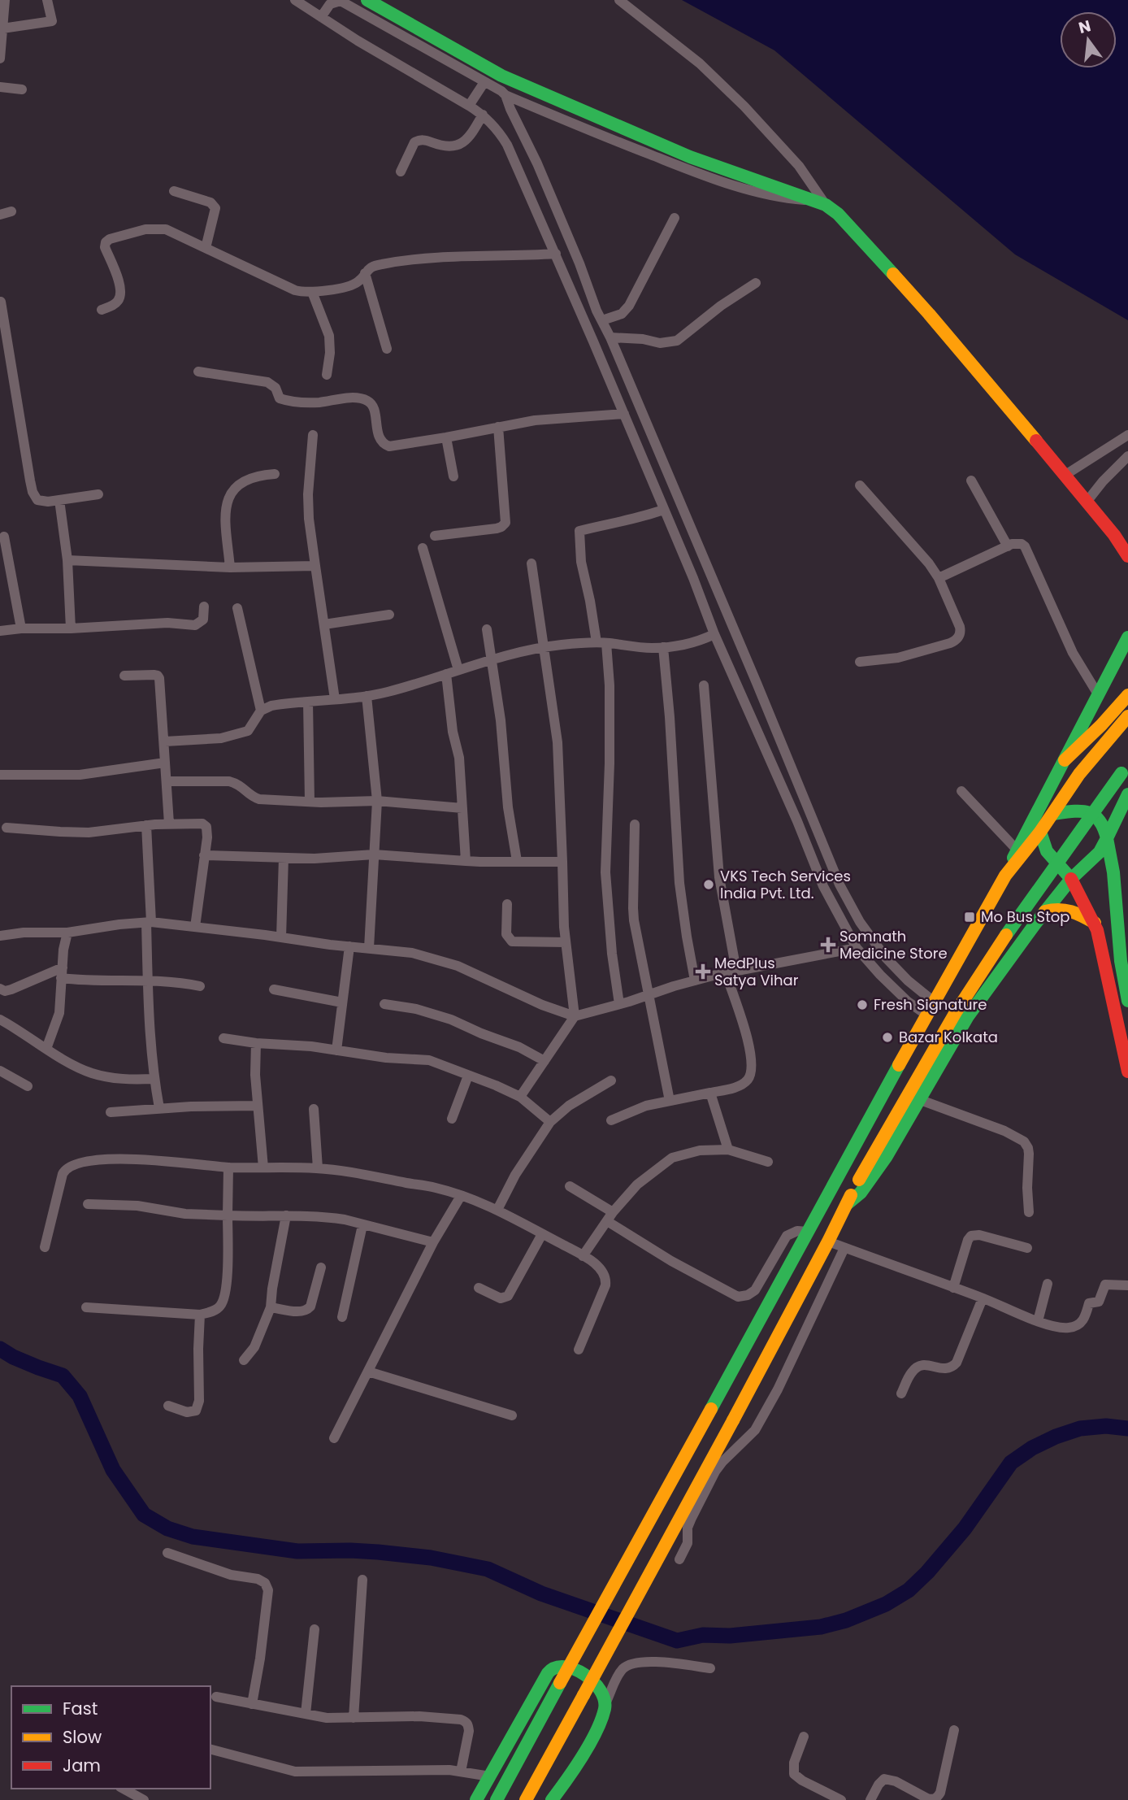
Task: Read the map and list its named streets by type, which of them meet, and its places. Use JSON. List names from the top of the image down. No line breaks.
{"places":{"other":["VKS Tech Services India Pvt. Ltd.","Fresh Signature","Bazar Kolkata"],"transit":["Mo Bus Stop"],"health":["Somnath Medicine Store","MedPlus Satya Vihar"]},"legend":["Fast","Slow","Jam"],"north":"top"}
